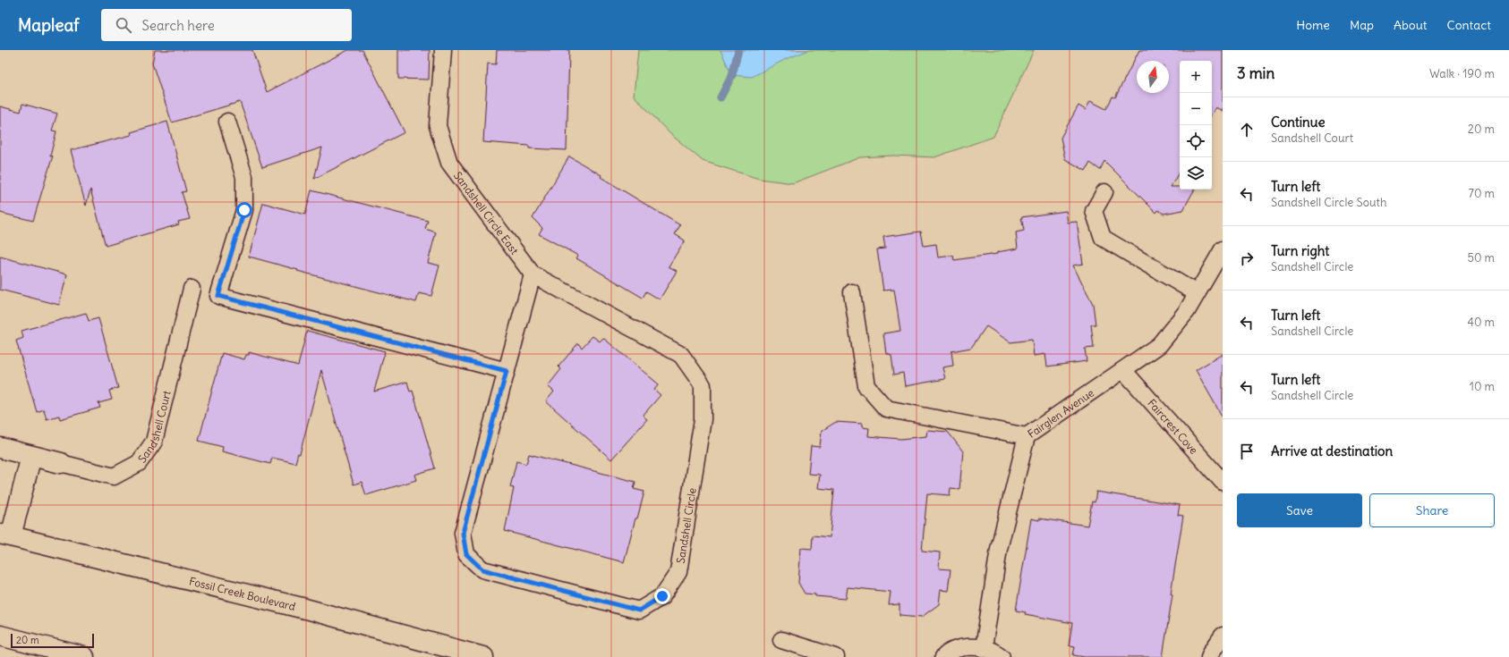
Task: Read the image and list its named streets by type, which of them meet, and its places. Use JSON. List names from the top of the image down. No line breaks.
{"streets":{"main road":["Sandshell Court","Fossil Creek Boulevard"],"lane":["Sandshell Circle East","Fairglen Avenue","Faircrest Cove","Sandshell Circle"]},"crossings":[["Sandshell Circle East","Sandshell Circle"],["Fairglen Avenue","Faircrest Cove"]],"scale_bar":"20 m","north":"top","page":{"header":"Mapleaf","search":"Search here","nav":["Home","Map","About","Contact"],"heading":["3 min","Walk · 190 m"],"map_buttons":["+","−"],"list":[["Continue","Sandshell Court","20 m"],["Turn left","Sandshell Circle South","70 m"],["Turn right","Sandshell Circle","50 m"],["Turn left","Sandshell Circle","40 m"],["Turn left","Sandshell Circle","10 m"],"Arrive at destination"],"buttons":["Save","Share"],"scale":"20 m"}}
